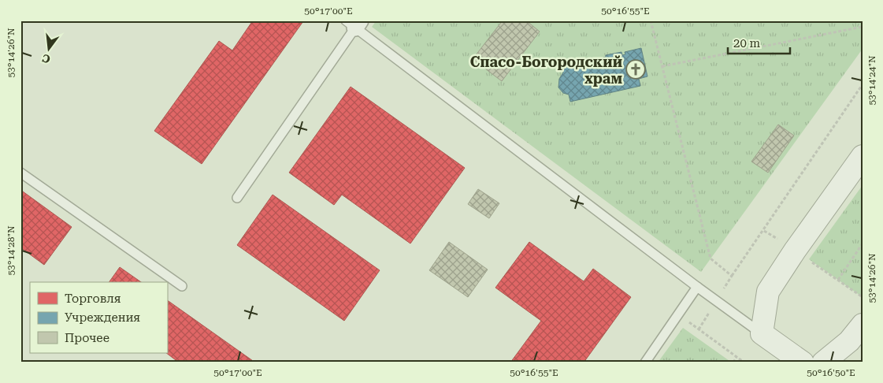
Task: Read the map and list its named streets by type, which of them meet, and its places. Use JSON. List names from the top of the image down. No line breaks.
{"places":{"church":["Спасо-Богородский храм"]},"legend":["Торговля","Учреждения","Прочее"],"scale_bar":"20 m","north":"bottom","coordinates":["50°17'00\"E","50°16'55\"E","53°14'26\"N","53°14'24\"N","53°14'28\"N","50°16'50\"E"]}
